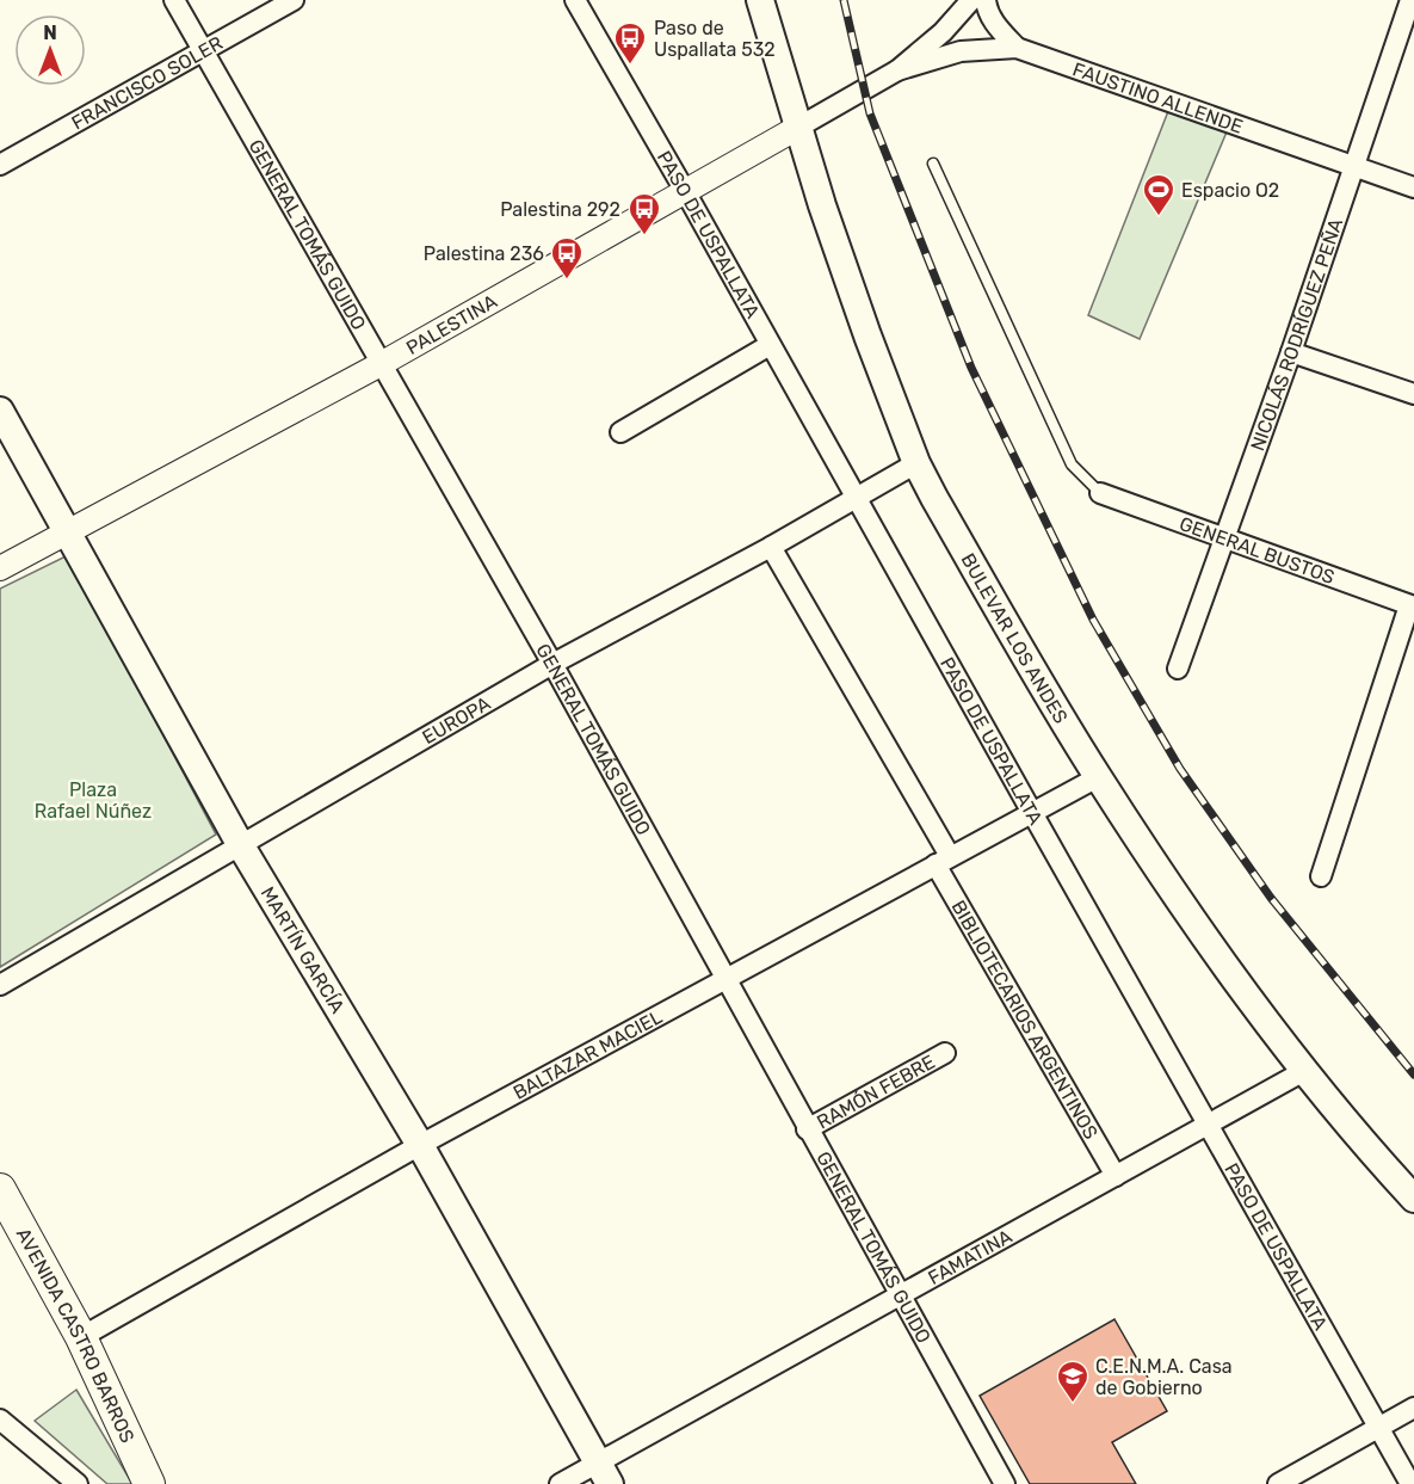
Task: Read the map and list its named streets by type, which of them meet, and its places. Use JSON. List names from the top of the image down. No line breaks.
{"streets":{"main road":["BULEVAR LOS ANDES","MARTÍN GARCÍA","AVENIDA CASTRO BARROS"],"street":["FRANCISCO SOLER","FAUSTINO ALLENDE","GENERAL TOMÁS GUIDO","PASO DE USPALLATA","PALESTINA","NICOLÁS RODRÍGUEZ PEÑA","GENERAL BUSTOS","EUROPA","BIBLIOTECARIOS ARGENTINOS","BALTAZAR MACIEL","RAMÓN FEBRE","FAMATINA"]},"crossings":[["FRANCISCO SOLER","GENERAL TOMÁS GUIDO"],["FAUSTINO ALLENDE","PALESTINA"],["FAUSTINO ALLENDE","NICOLÁS RODRÍGUEZ PEÑA"],["GENERAL TOMÁS GUIDO","PALESTINA"],["GENERAL TOMÁS GUIDO","EUROPA"],["GENERAL TOMÁS GUIDO","BALTAZAR MACIEL"],["GENERAL TOMÁS GUIDO","RAMÓN FEBRE"],["GENERAL TOMÁS GUIDO","FAMATINA"],["PASO DE USPALLATA","PALESTINA"],["PASO DE USPALLATA","EUROPA"],["PASO DE USPALLATA","BALTAZAR MACIEL"],["PASO DE USPALLATA","FAMATINA"],["PALESTINA","BULEVAR LOS ANDES"],["PALESTINA","MARTÍN GARCÍA"],["NICOLÁS RODRÍGUEZ PEÑA","GENERAL BUSTOS"],["BULEVAR LOS ANDES","EUROPA"],["BULEVAR LOS ANDES","BALTAZAR MACIEL"],["BULEVAR LOS ANDES","FAMATINA"],["EUROPA","MARTÍN GARCÍA"],["EUROPA","BIBLIOTECARIOS ARGENTINOS"],["MARTÍN GARCÍA","BALTAZAR MACIEL"],["MARTÍN GARCÍA","FAMATINA"],["BIBLIOTECARIOS ARGENTINOS","BALTAZAR MACIEL"],["BIBLIOTECARIOS ARGENTINOS","FAMATINA"],["BALTAZAR MACIEL","AVENIDA CASTRO BARROS"]],"parks":["Plaza Rafael Núñez"],"places":{"bus stop":["Paso de Uspallata 532","Palestina 292","Palestina 236"],"sports":["Espacio O2"],"school or university":["C.E.N.M.A. Casa de Gobierno"]},"north":"top"}
